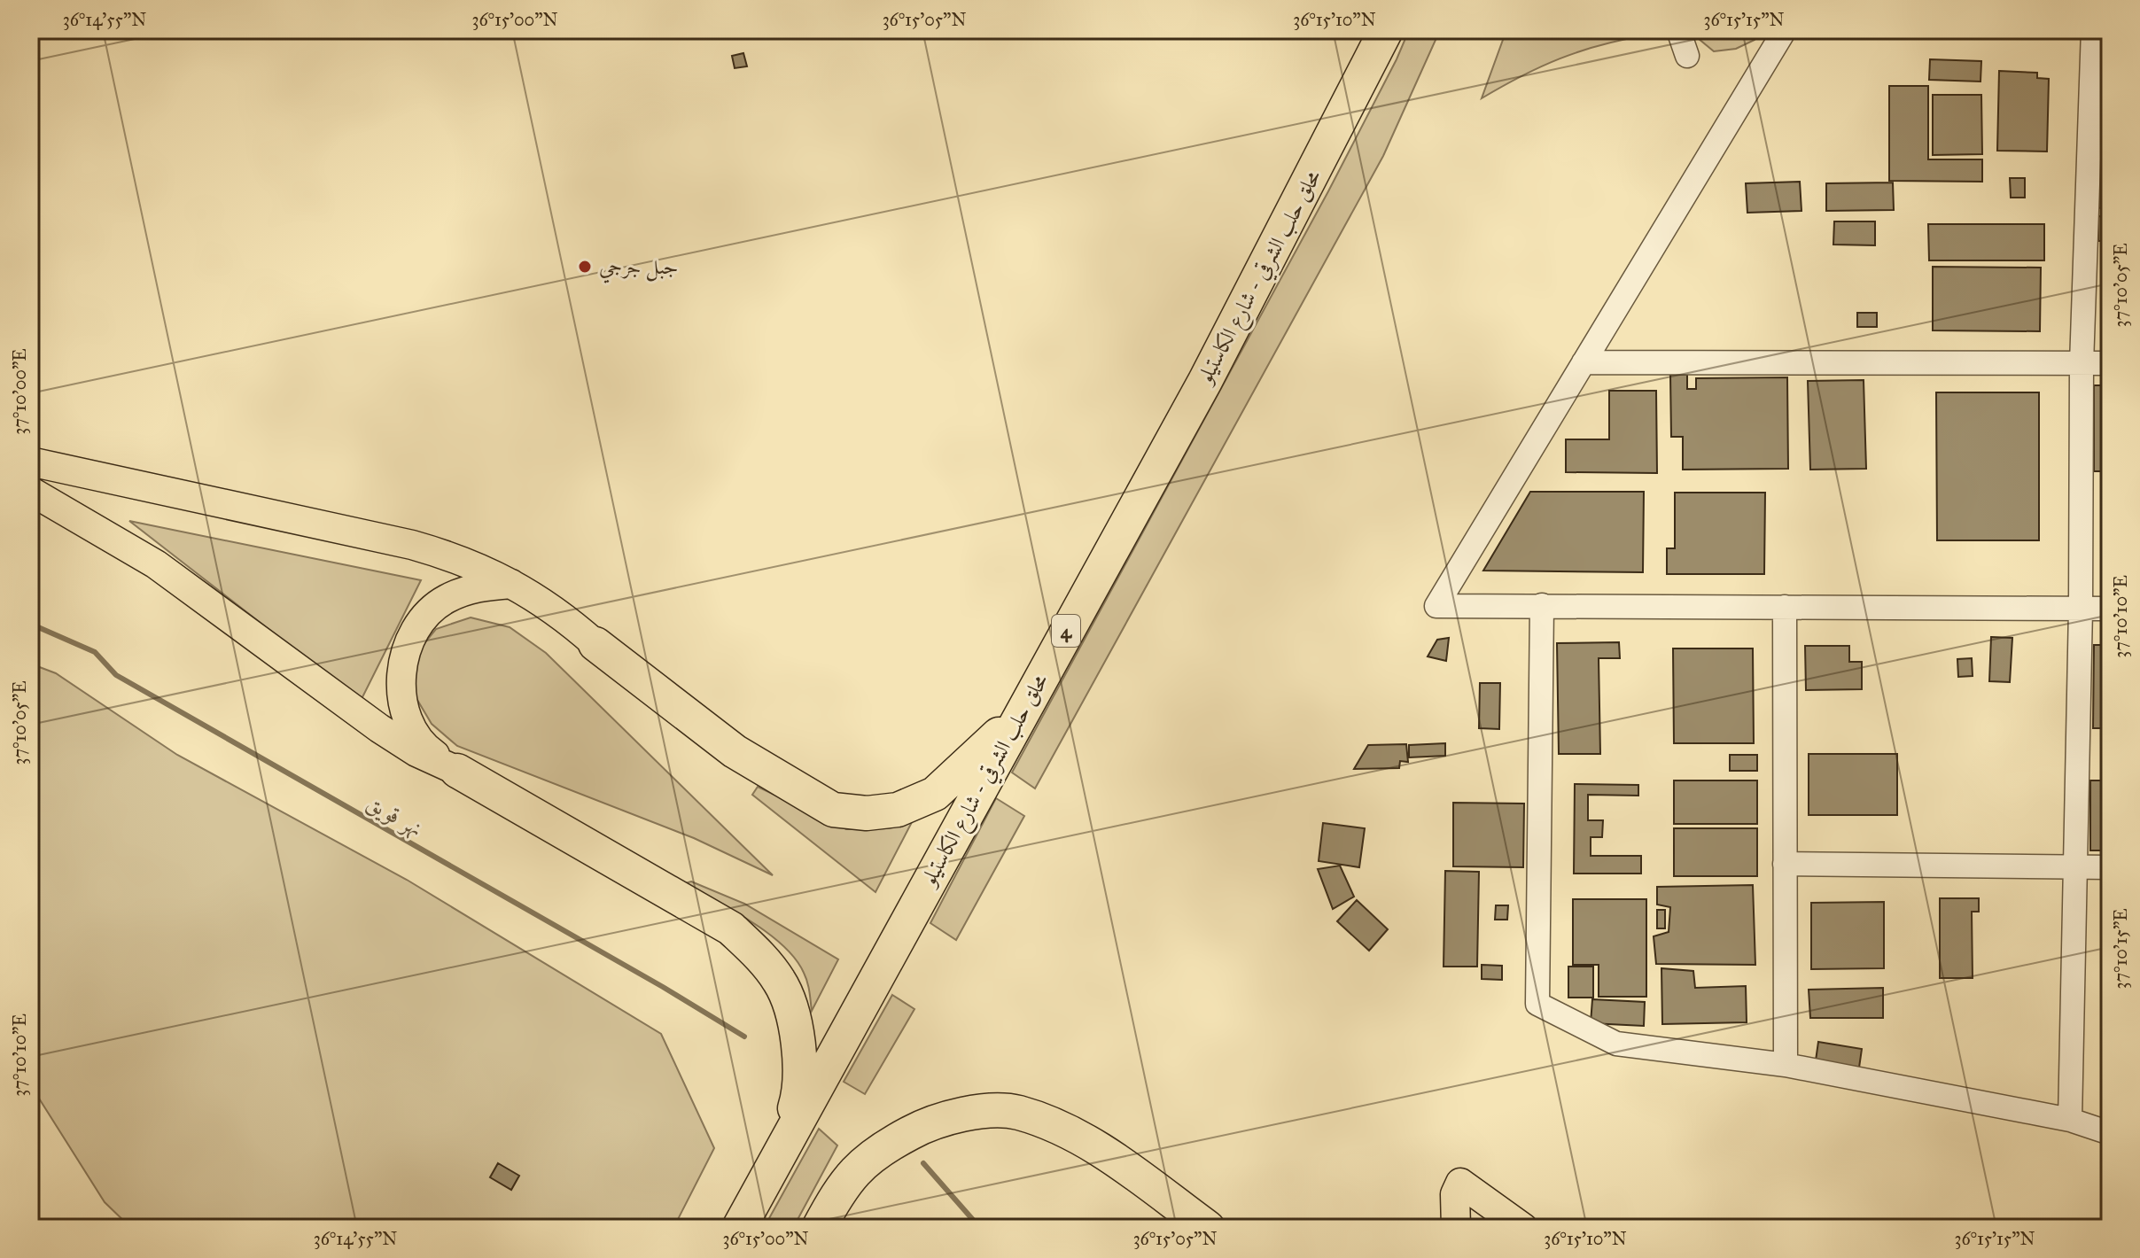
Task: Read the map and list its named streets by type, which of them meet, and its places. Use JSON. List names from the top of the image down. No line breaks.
{"streets":{"highway":["محلق حلب الشرقي - شارع الكاستيلو","4"]},"water":["نهر قويق"],"places":["جبل جرجي"],"coordinates":["36°14'55\"N","36°15'00\"N","36°15'05\"N","36°15'10\"N","36°15'15\"N","37°10'05\"E","37°10'00\"E","37°10'10\"E","37°10'15\"E"]}
